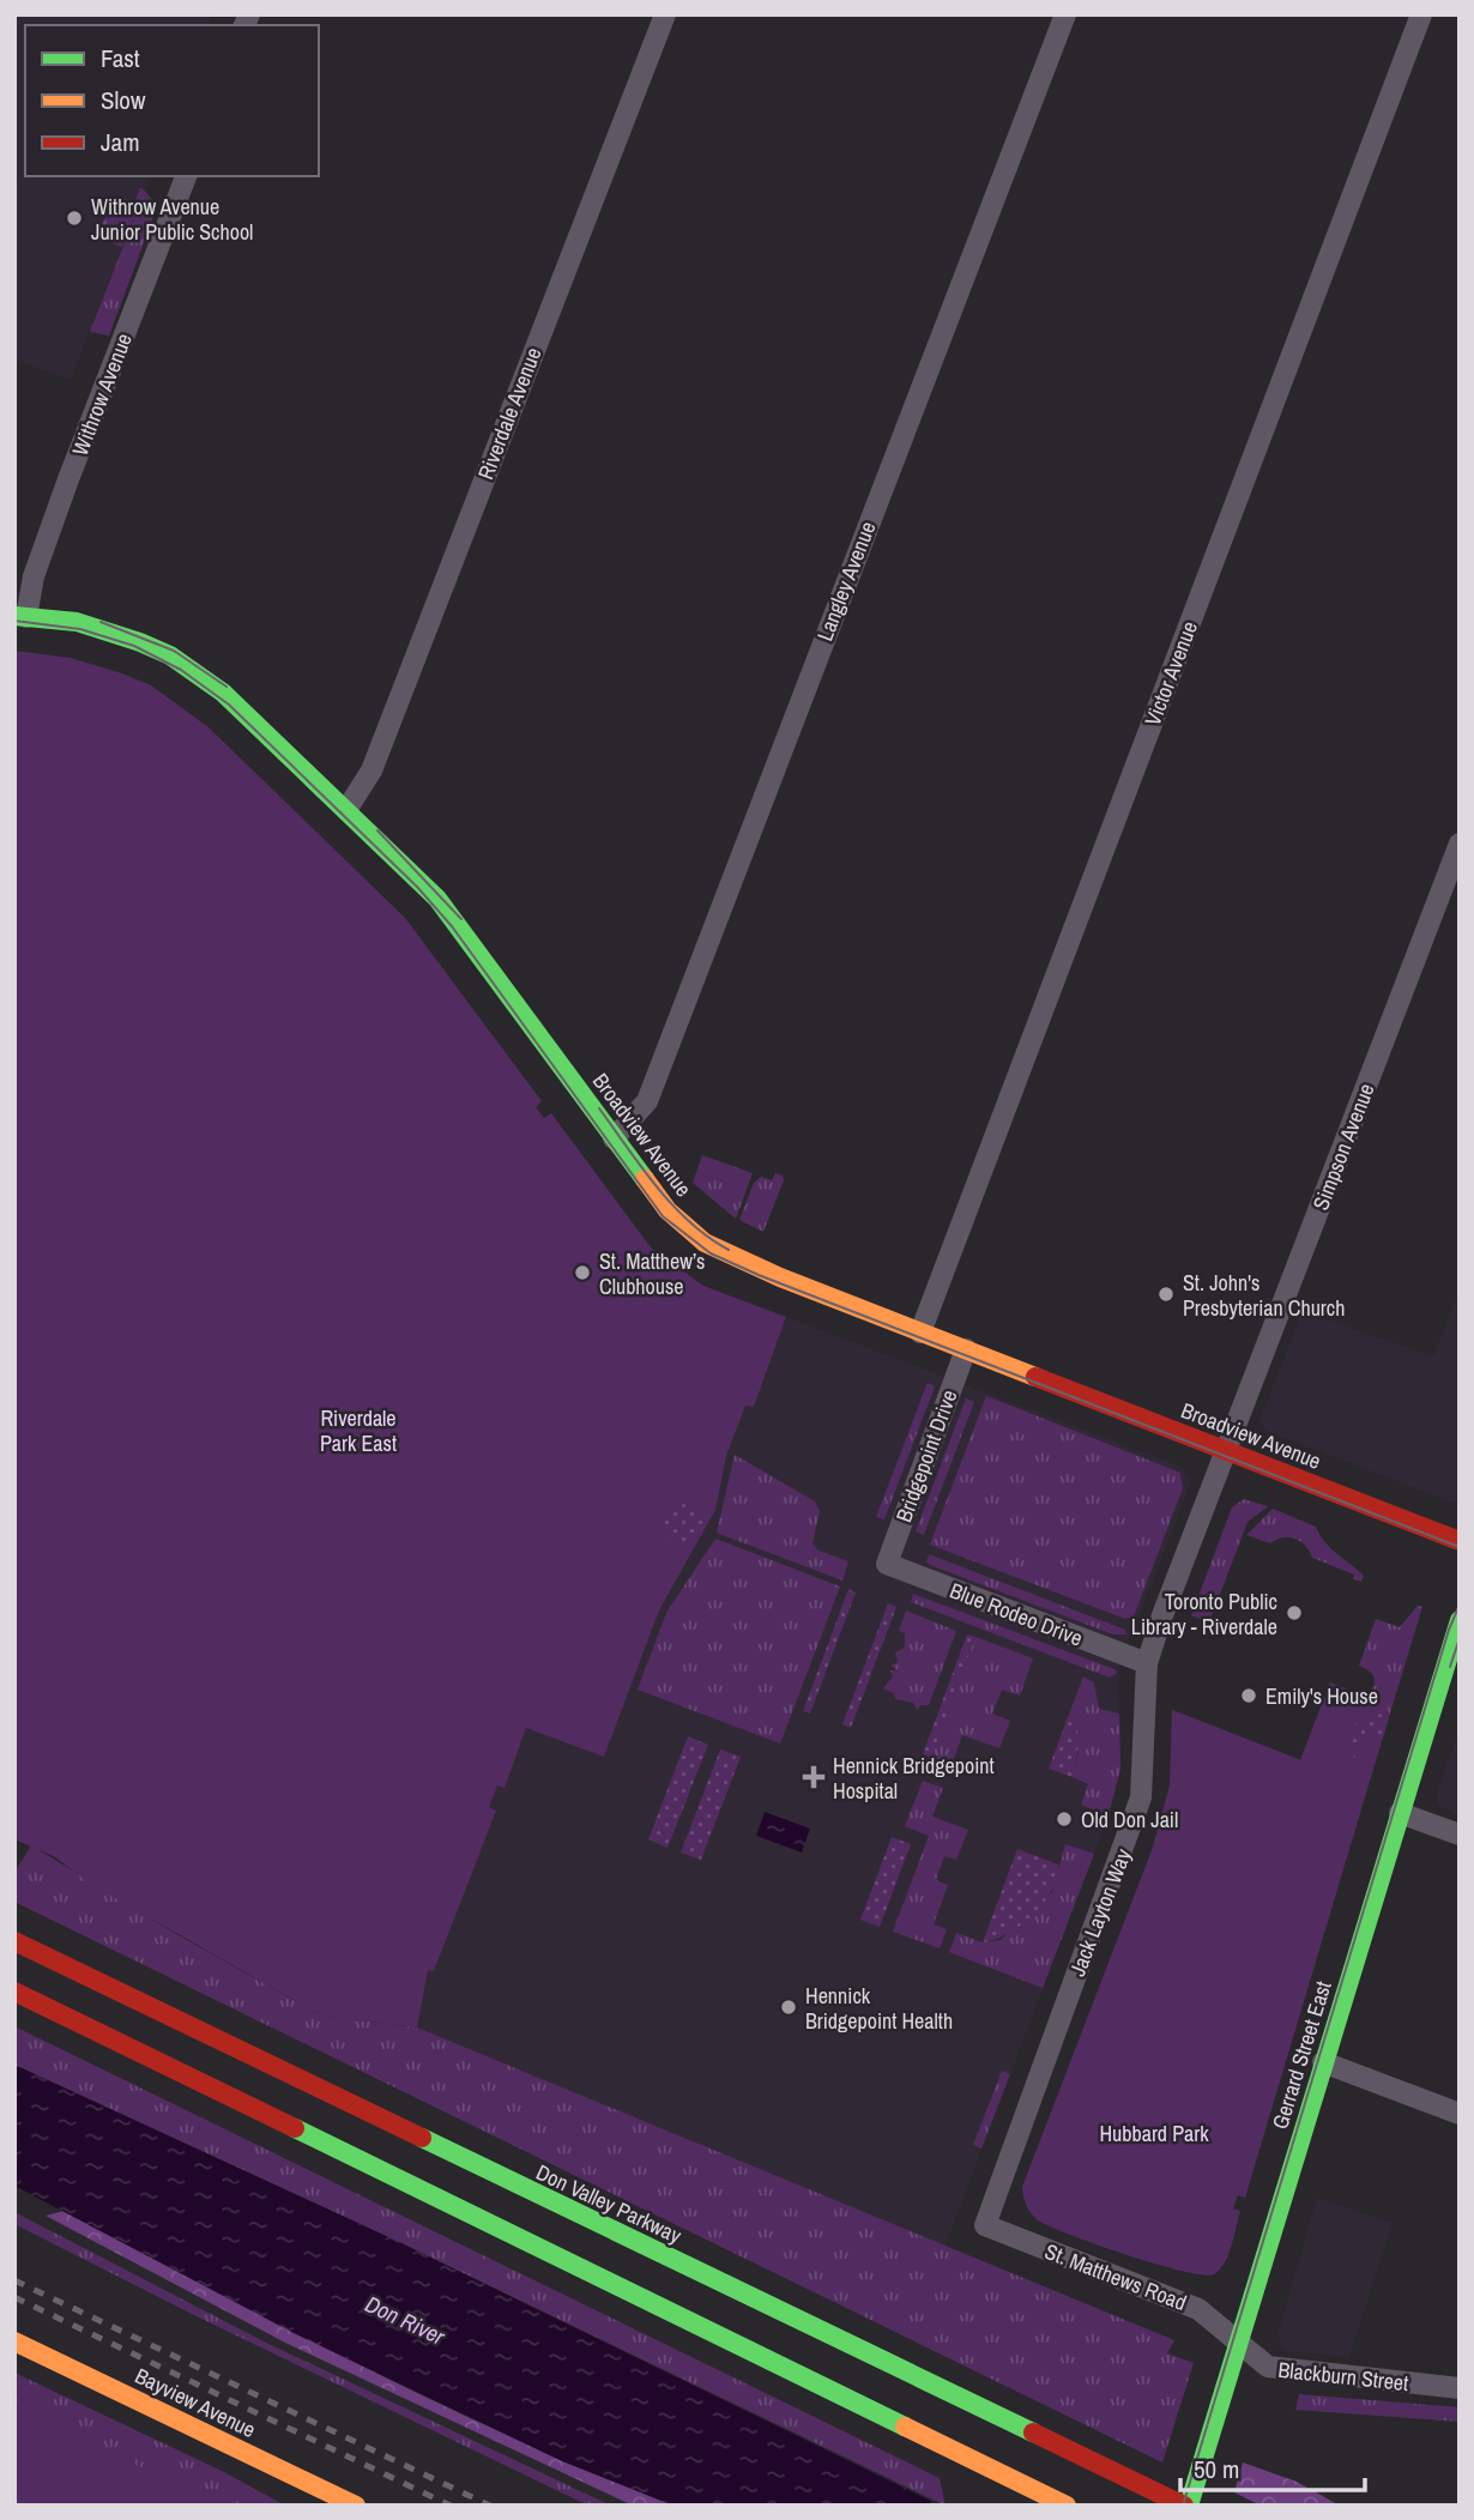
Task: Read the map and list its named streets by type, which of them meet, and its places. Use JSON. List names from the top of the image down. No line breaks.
{"streets":{"main road":["Broadview Avenue","Gerrard Street East","Don Valley Parkway","Bayview Avenue"],"street":["Withrow Avenue","Riverdale Avenue","Langley Avenue","Victor Avenue","Simpson Avenue","Bridgepoint Drive","Blue Rodeo Drive","Jack Layton Way","St. Matthews Road","Blackburn Street"]},"crossings":[["Withrow Avenue","Broadview Avenue"],["Riverdale Avenue","Broadview Avenue"],["Langley Avenue","Broadview Avenue"],["Victor Avenue","Broadview Avenue"],["Broadview Avenue","Simpson Avenue"],["Broadview Avenue","Bridgepoint Drive"],["Broadview Avenue","Jack Layton Way"],["Simpson Avenue","Jack Layton Way"],["Bridgepoint Drive","Blue Rodeo Drive"],["Blue Rodeo Drive","Jack Layton Way"],["Jack Layton Way","St. Matthews Road"],["Gerrard Street East","Don Valley Parkway"],["Gerrard Street East","St. Matthews Road"],["Gerrard Street East","Blackburn Street"],["St. Matthews Road","Blackburn Street"]],"water":["Don River"],"parks":["Riverdale Park East","Hubbard Park"],"places":{"other":["Withrow Avenue Junior Public School","St. Matthew’s Clubhouse","St. John's Presbyterian Church","Toronto Public Library - Riverdale","Emily's House","Old Don Jail","Hennick Bridgepoint Health"],"health":["Hennick Bridgepoint Hospital"]},"legend":["Fast","Slow","Jam"],"scale_bar":"50 m"}
